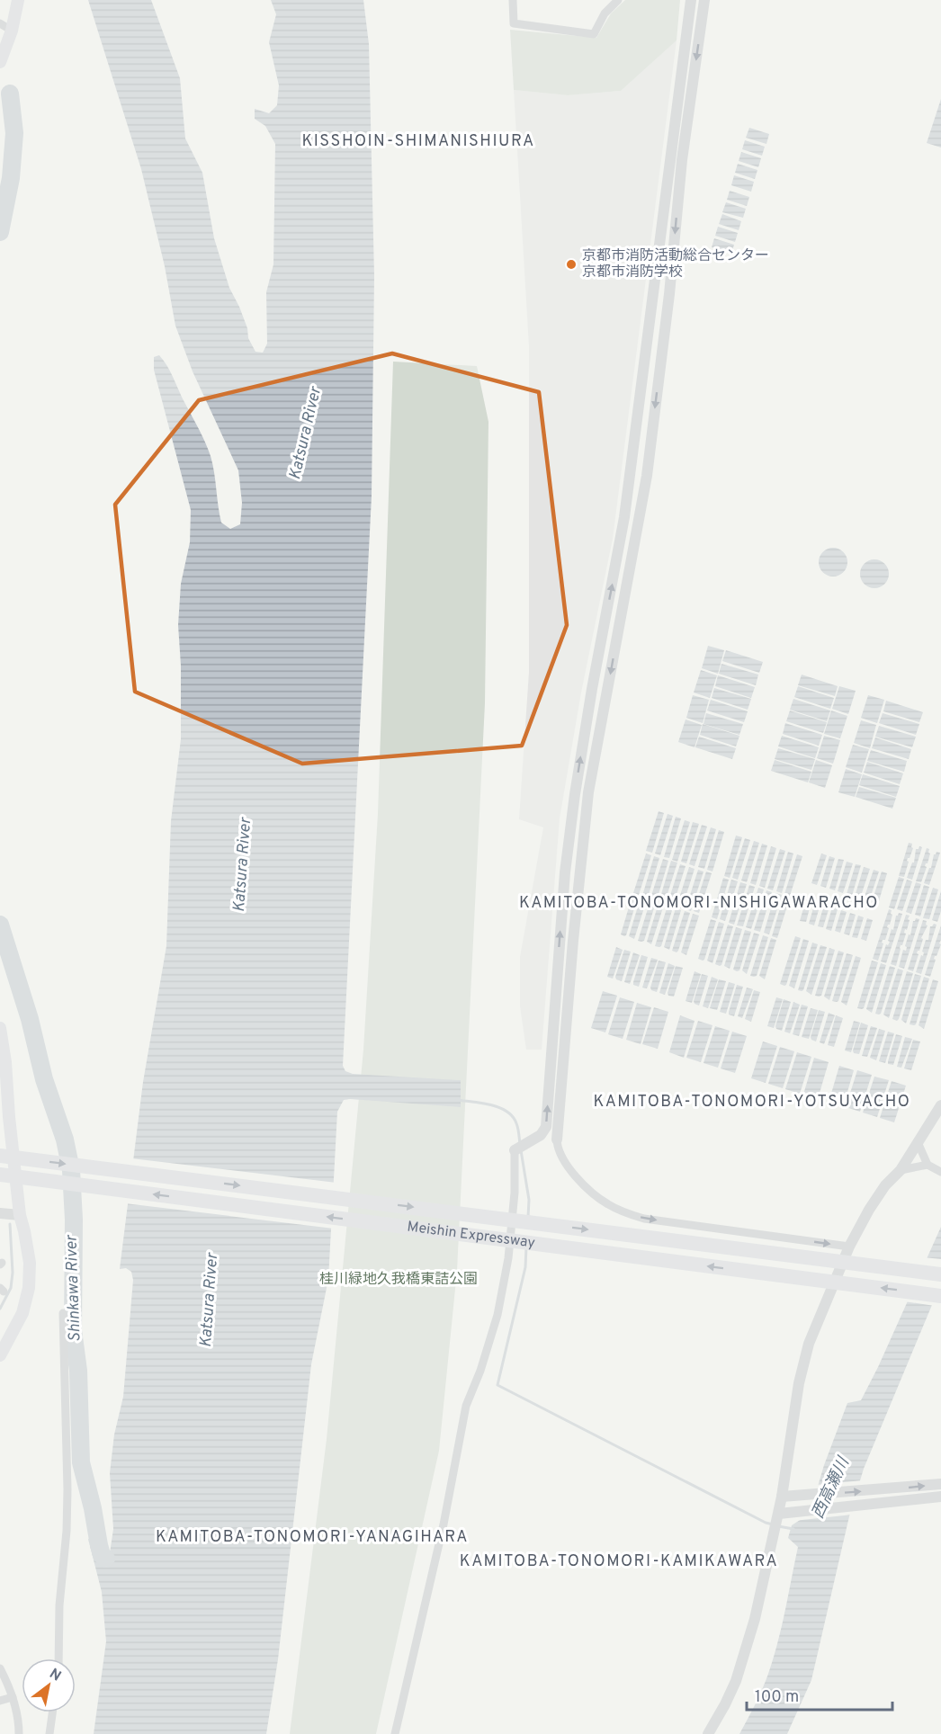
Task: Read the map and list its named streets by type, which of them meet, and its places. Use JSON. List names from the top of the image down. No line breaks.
{"streets":{"highway":["Meishin Expressway"]},"districts":["KISSHOIN-SHIMANISHIURA","KAMITOBA-TONOMORI-NISHIGAWARACHO","KAMITOBA-TONOMORI-YOTSUYACHO","KAMITOBA-TONOMORI-YANAGIHARA","KAMITOBA-TONOMORI-KAMIKAWARA"],"water":["Katsura River","Shinkawa River","西高瀬川"],"parks":["桂川緑地久我橋東詰公園"],"places":["京都市消防活動総合センター 京都市消防学校"],"scale_bar":"100 m","north":"top right"}
